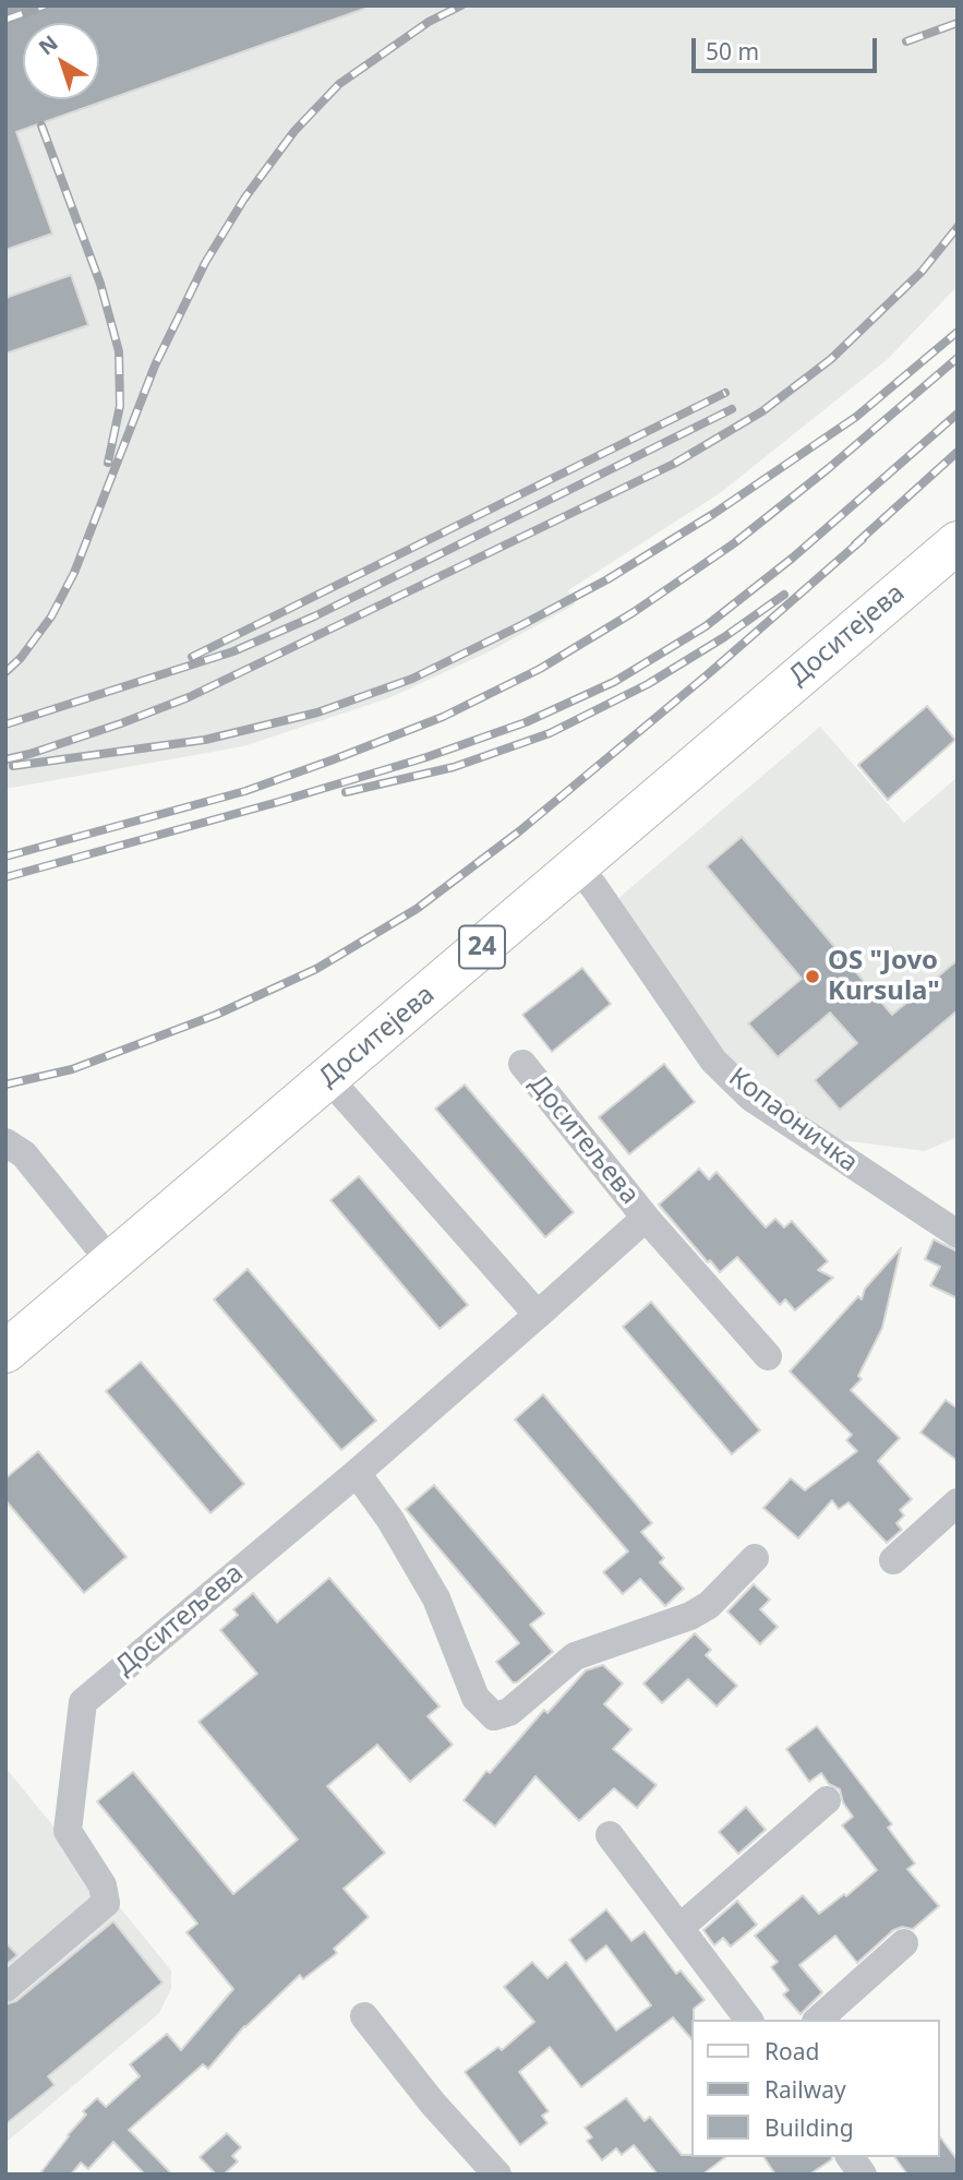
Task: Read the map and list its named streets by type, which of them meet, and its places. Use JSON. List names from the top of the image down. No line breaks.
{"streets":{"main road":["Доситејева","24"],"street":["Копаоничка","Доситељева"]},"crossings":[["Доситејева","Копаоничка"]],"places":["OS \"Jovo Kursula\""],"legend":["Road","Railway","Building"],"scale_bar":"50 m","north":"top left"}
